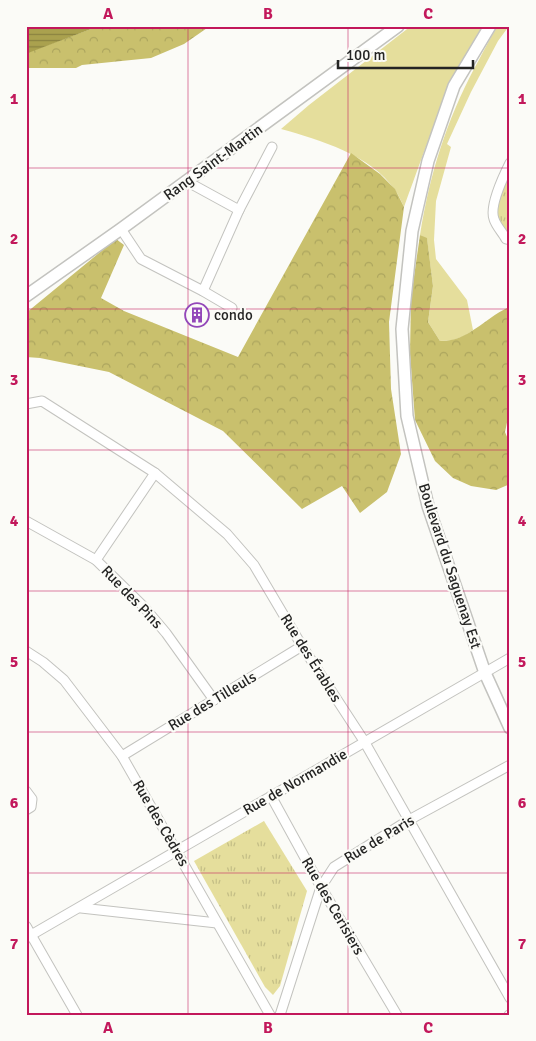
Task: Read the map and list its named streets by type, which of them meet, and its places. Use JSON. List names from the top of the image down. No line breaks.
{"streets":{"main road":["Rang Saint-Martin","Boulevard du Saguenay Est"],"street":["Rue des Pins","Rue des Érables","Rue des Tilleuls","Rue de Normandie","Rue des Cèdres","Rue de Paris","Rue des Cerisiers"]},"crossings":[["Boulevard du Saguenay Est","Rue de Normandie"],["Rue des Pins","Rue des Tilleuls"],["Rue des Érables","Rue des Tilleuls"],["Rue des Érables","Rue de Normandie"],["Rue des Érables","Rue de Paris"],["Rue des Tilleuls","Rue des Cèdres"],["Rue de Normandie","Rue des Cèdres"],["Rue de Normandie","Rue des Cerisiers"],["Rue de Paris","Rue des Cerisiers"]],"places":{"building":["condo"]},"scale_bar":"100 m","grid":{"columns":["A","B","C"],"rows":["1","2","3","4","5","6","7"]}}
